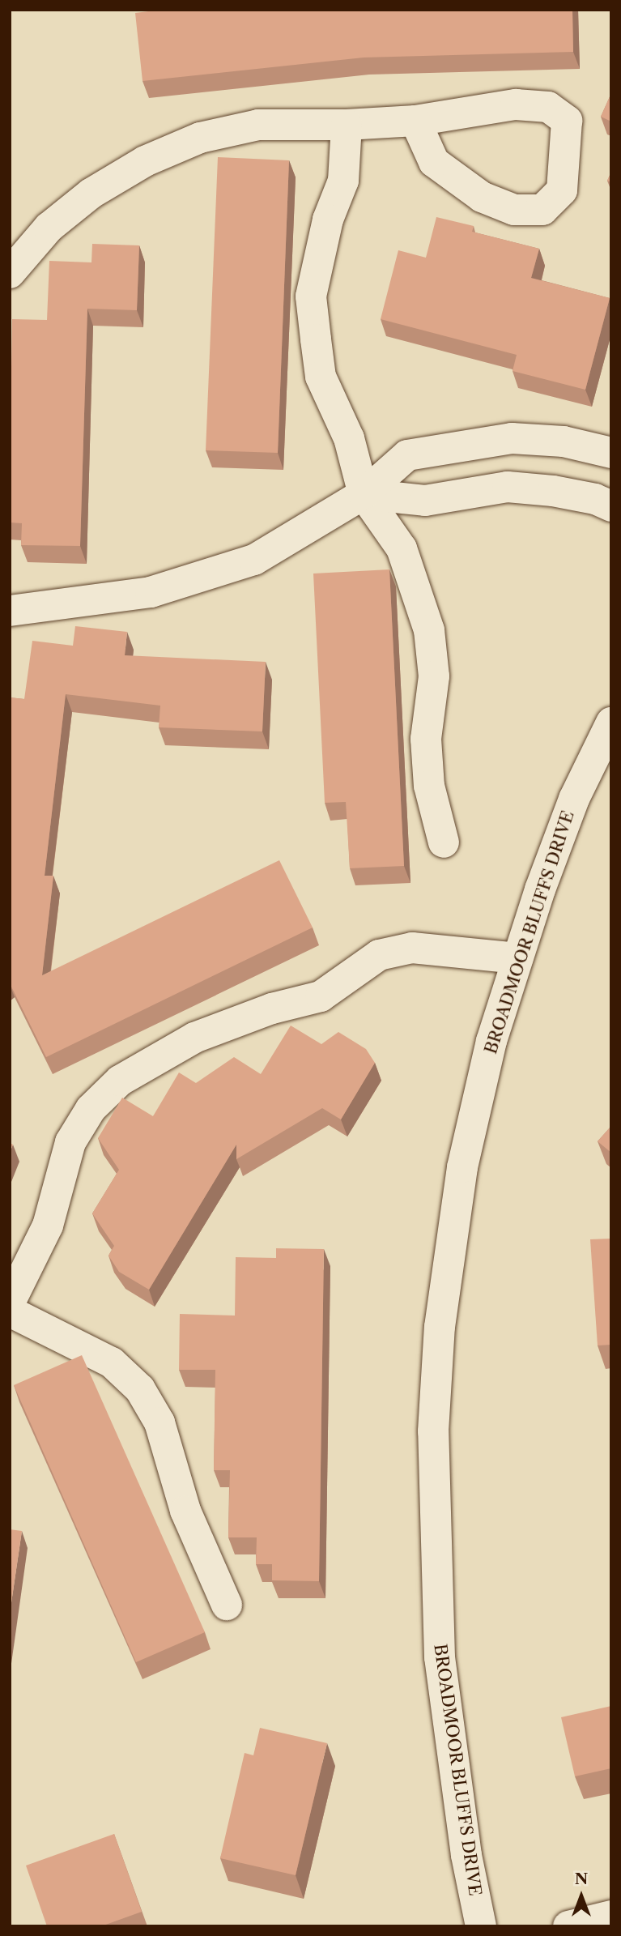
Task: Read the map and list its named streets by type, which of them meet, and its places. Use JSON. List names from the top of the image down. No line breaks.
{"streets":{"street":["BROADMOOR BLUFFS DRIVE"]},"north":"top"}
